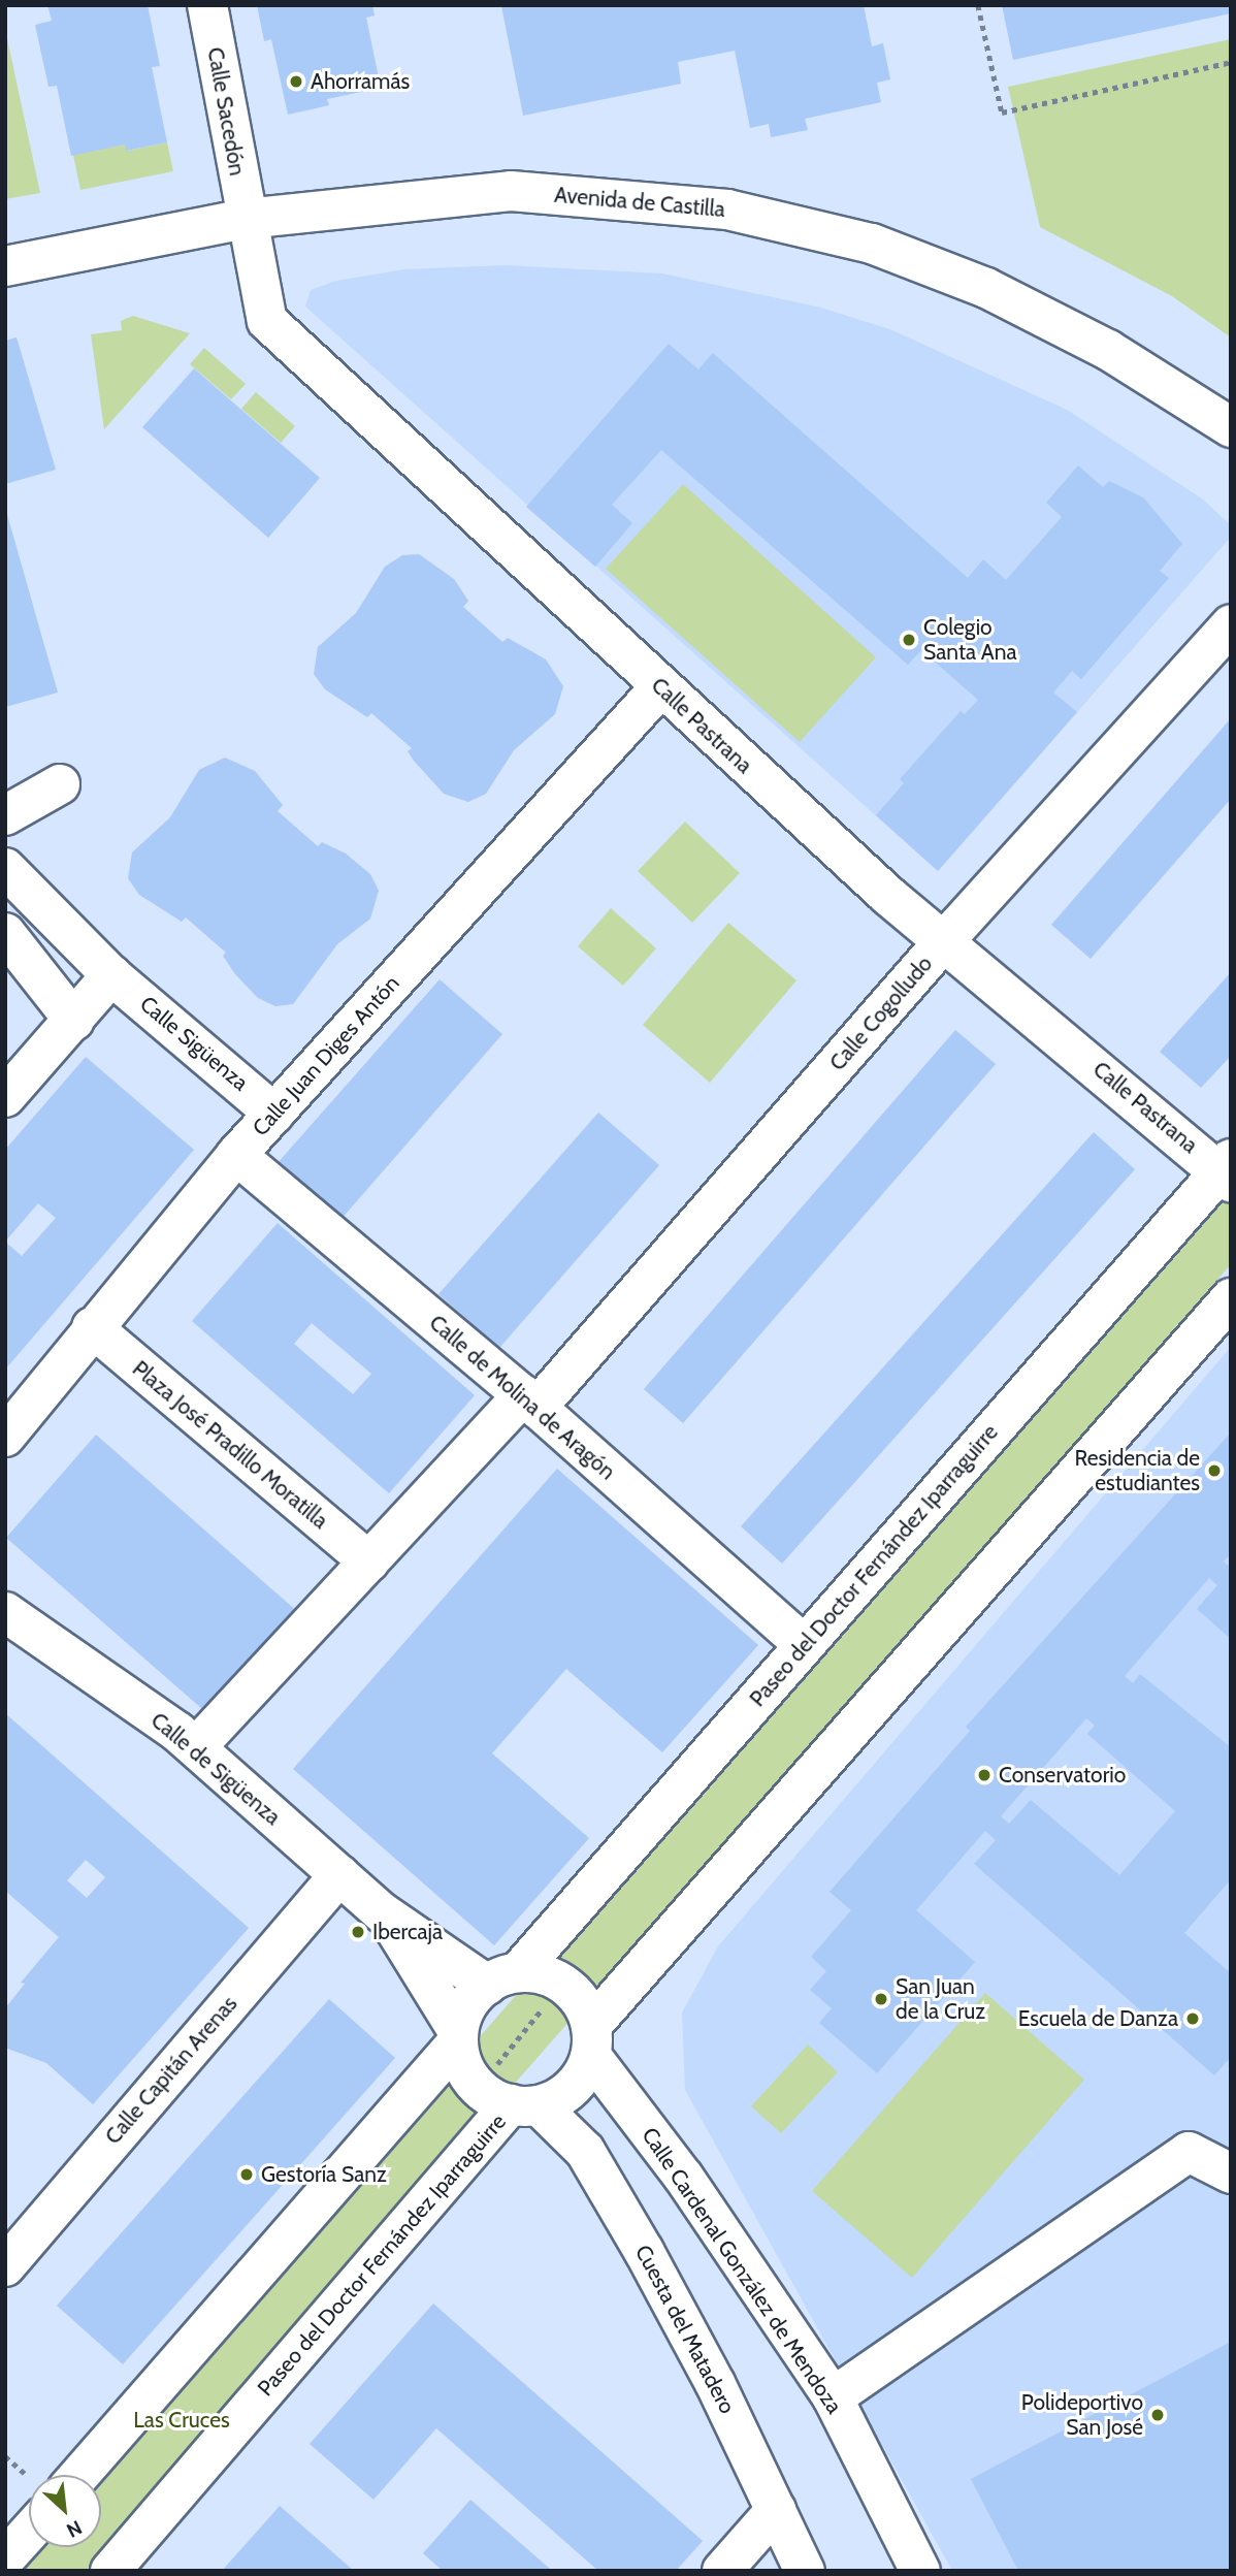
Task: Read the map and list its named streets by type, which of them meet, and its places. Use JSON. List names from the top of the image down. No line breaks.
{"streets":{"street":["Calle Sacedón","Avenida de Castilla","Calle Pastrana","Calle Cogolludo","Calle Sigüenza","Calle Juan Diges Antón","Calle de Molina de Aragón","Plaza José Pradillo Moratilla","Paseo del Doctor Fernández Iparraguirre","Calle de Sigüenza","Calle Capitán Arenas","Calle Cardenal González de Mendoza","Cuesta del Matadero"]},"crossings":[["Calle Sacedón","Avenida de Castilla"],["Calle Sacedón","Calle Pastrana"],["Avenida de Castilla","Calle Pastrana"],["Calle Pastrana","Calle Cogolludo"],["Calle Pastrana","Calle Juan Diges Antón"],["Calle Pastrana","Paseo del Doctor Fernández Iparraguirre"],["Calle Cogolludo","Calle de Molina de Aragón"],["Calle Sigüenza","Calle Juan Diges Antón"],["Calle Juan Diges Antón","Calle de Molina de Aragón"],["Calle Juan Diges Antón","Plaza José Pradillo Moratilla"],["Calle de Molina de Aragón","Paseo del Doctor Fernández Iparraguirre"],["Paseo del Doctor Fernández Iparraguirre","Calle de Sigüenza"],["Paseo del Doctor Fernández Iparraguirre","Calle Cardenal González de Mendoza"],["Paseo del Doctor Fernández Iparraguirre","Cuesta del Matadero"],["Calle de Sigüenza","Calle Capitán Arenas"],["Calle de Sigüenza","Calle Cardenal González de Mendoza"],["Calle de Sigüenza","Cuesta del Matadero"],["Calle Cardenal González de Mendoza","Cuesta del Matadero"]],"parks":["Las Cruces"],"places":["Ahorramás","Colegio Santa Ana","Residencia de estudiantes","Conservatorio","Ibercaja","San Juan de la Cruz","Escuela de Danza","Gestoría Sanz","Polideportivo San José"],"north":"bottom right"}
